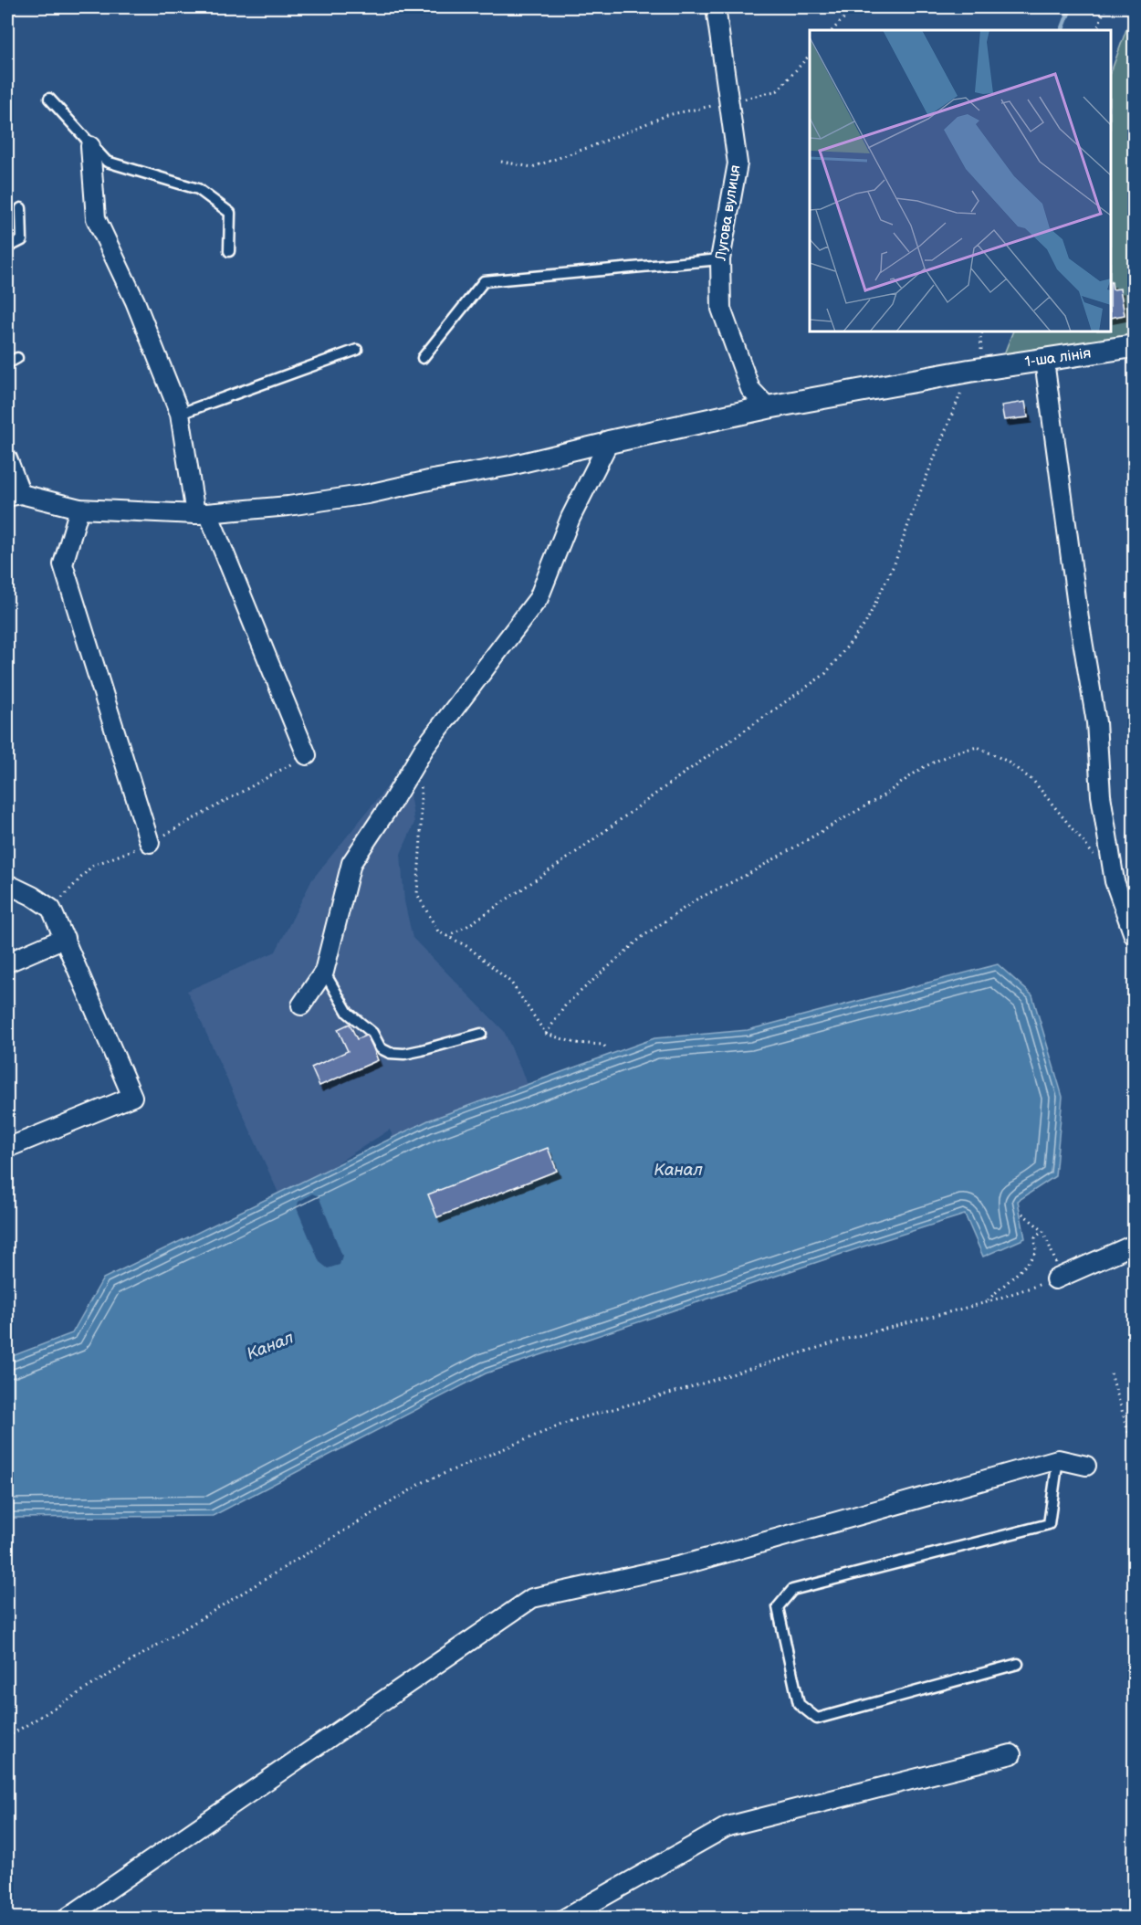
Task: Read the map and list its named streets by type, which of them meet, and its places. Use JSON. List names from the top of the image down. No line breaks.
{"streets":{"street":["Лугова вулиця","1-ша лінія"]},"crossings":[["Лугова вулиця","1-ша лінія"]],"water":["Канал"]}
